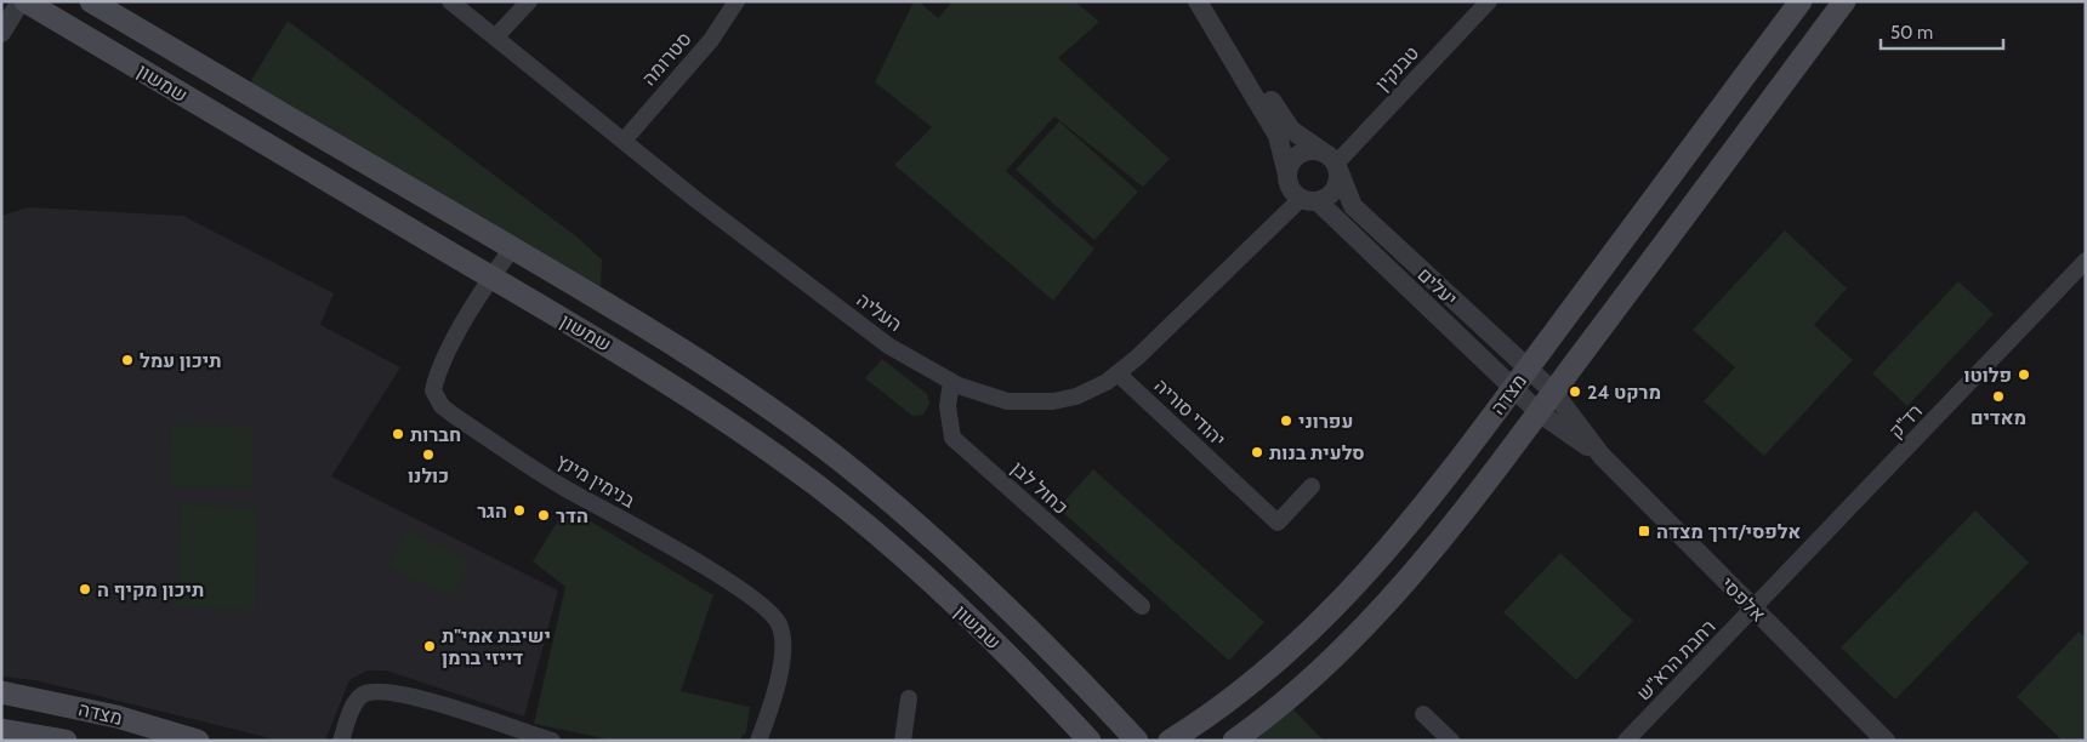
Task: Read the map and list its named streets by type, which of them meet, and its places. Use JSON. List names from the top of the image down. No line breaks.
{"streets":{"main road":["שמשון","מצדה"],"street":["סטרומה","טבנקין","יעלים","העליה","יהודי סוריה","רד\"ק","בנימין מינץ","כחול לבן","אלפסי","רחבת הרא\"ש"]},"crossings":[["סטרומה","העליה"],["טבנקין","יעלים"],["טבנקין","העליה"],["שמשון","בנימין מינץ"],["יעלים","העליה"],["יעלים","מצדה"],["יעלים","אלפסי"],["העליה","יהודי סוריה"],["העליה","כחול לבן"],["מצדה","אלפסי"],["רד\"ק","אלפסי"],["רד\"ק","רחבת הרא\"ש"],["אלפסי","רחבת הרא\"ש"]],"places":{"other":["תיכון עמל","פלוטו","מרקט 24","מאדים","עפרוני","חברות","סלעית בנות","כולנו","הגר","הדר","תיכון מקיף ה","ישיבת אמי\"ת דייזי ברמן"],"transit":["אלפסי/דרך מצדה"]},"scale_bar":"50 m"}
